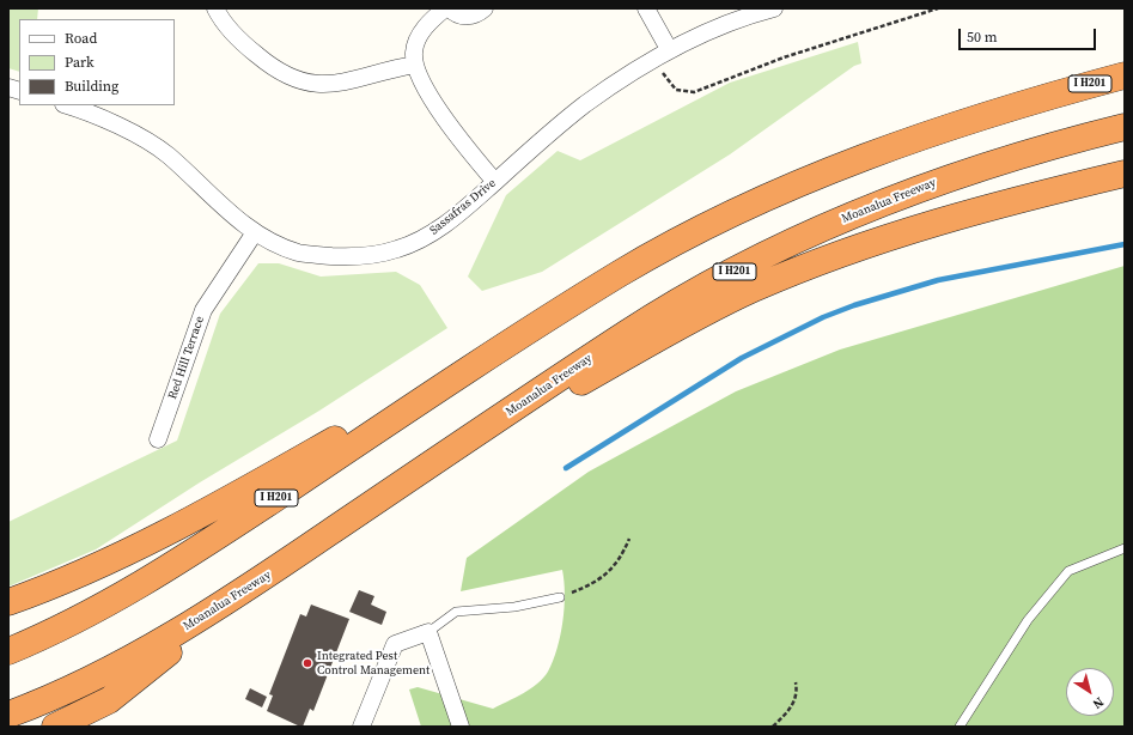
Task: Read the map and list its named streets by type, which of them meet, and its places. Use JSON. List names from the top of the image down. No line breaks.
{"streets":{"highway":["I H201","Moanalua Freeway"],"street":["Sassafras Drive","Red Hill Terrace"]},"crossings":[["Sassafras Drive","Red Hill Terrace"]],"places":["Integrated Pest Control Management"],"legend":["Road","Park","Building"],"scale_bar":"50 m","north":"bottom right"}
